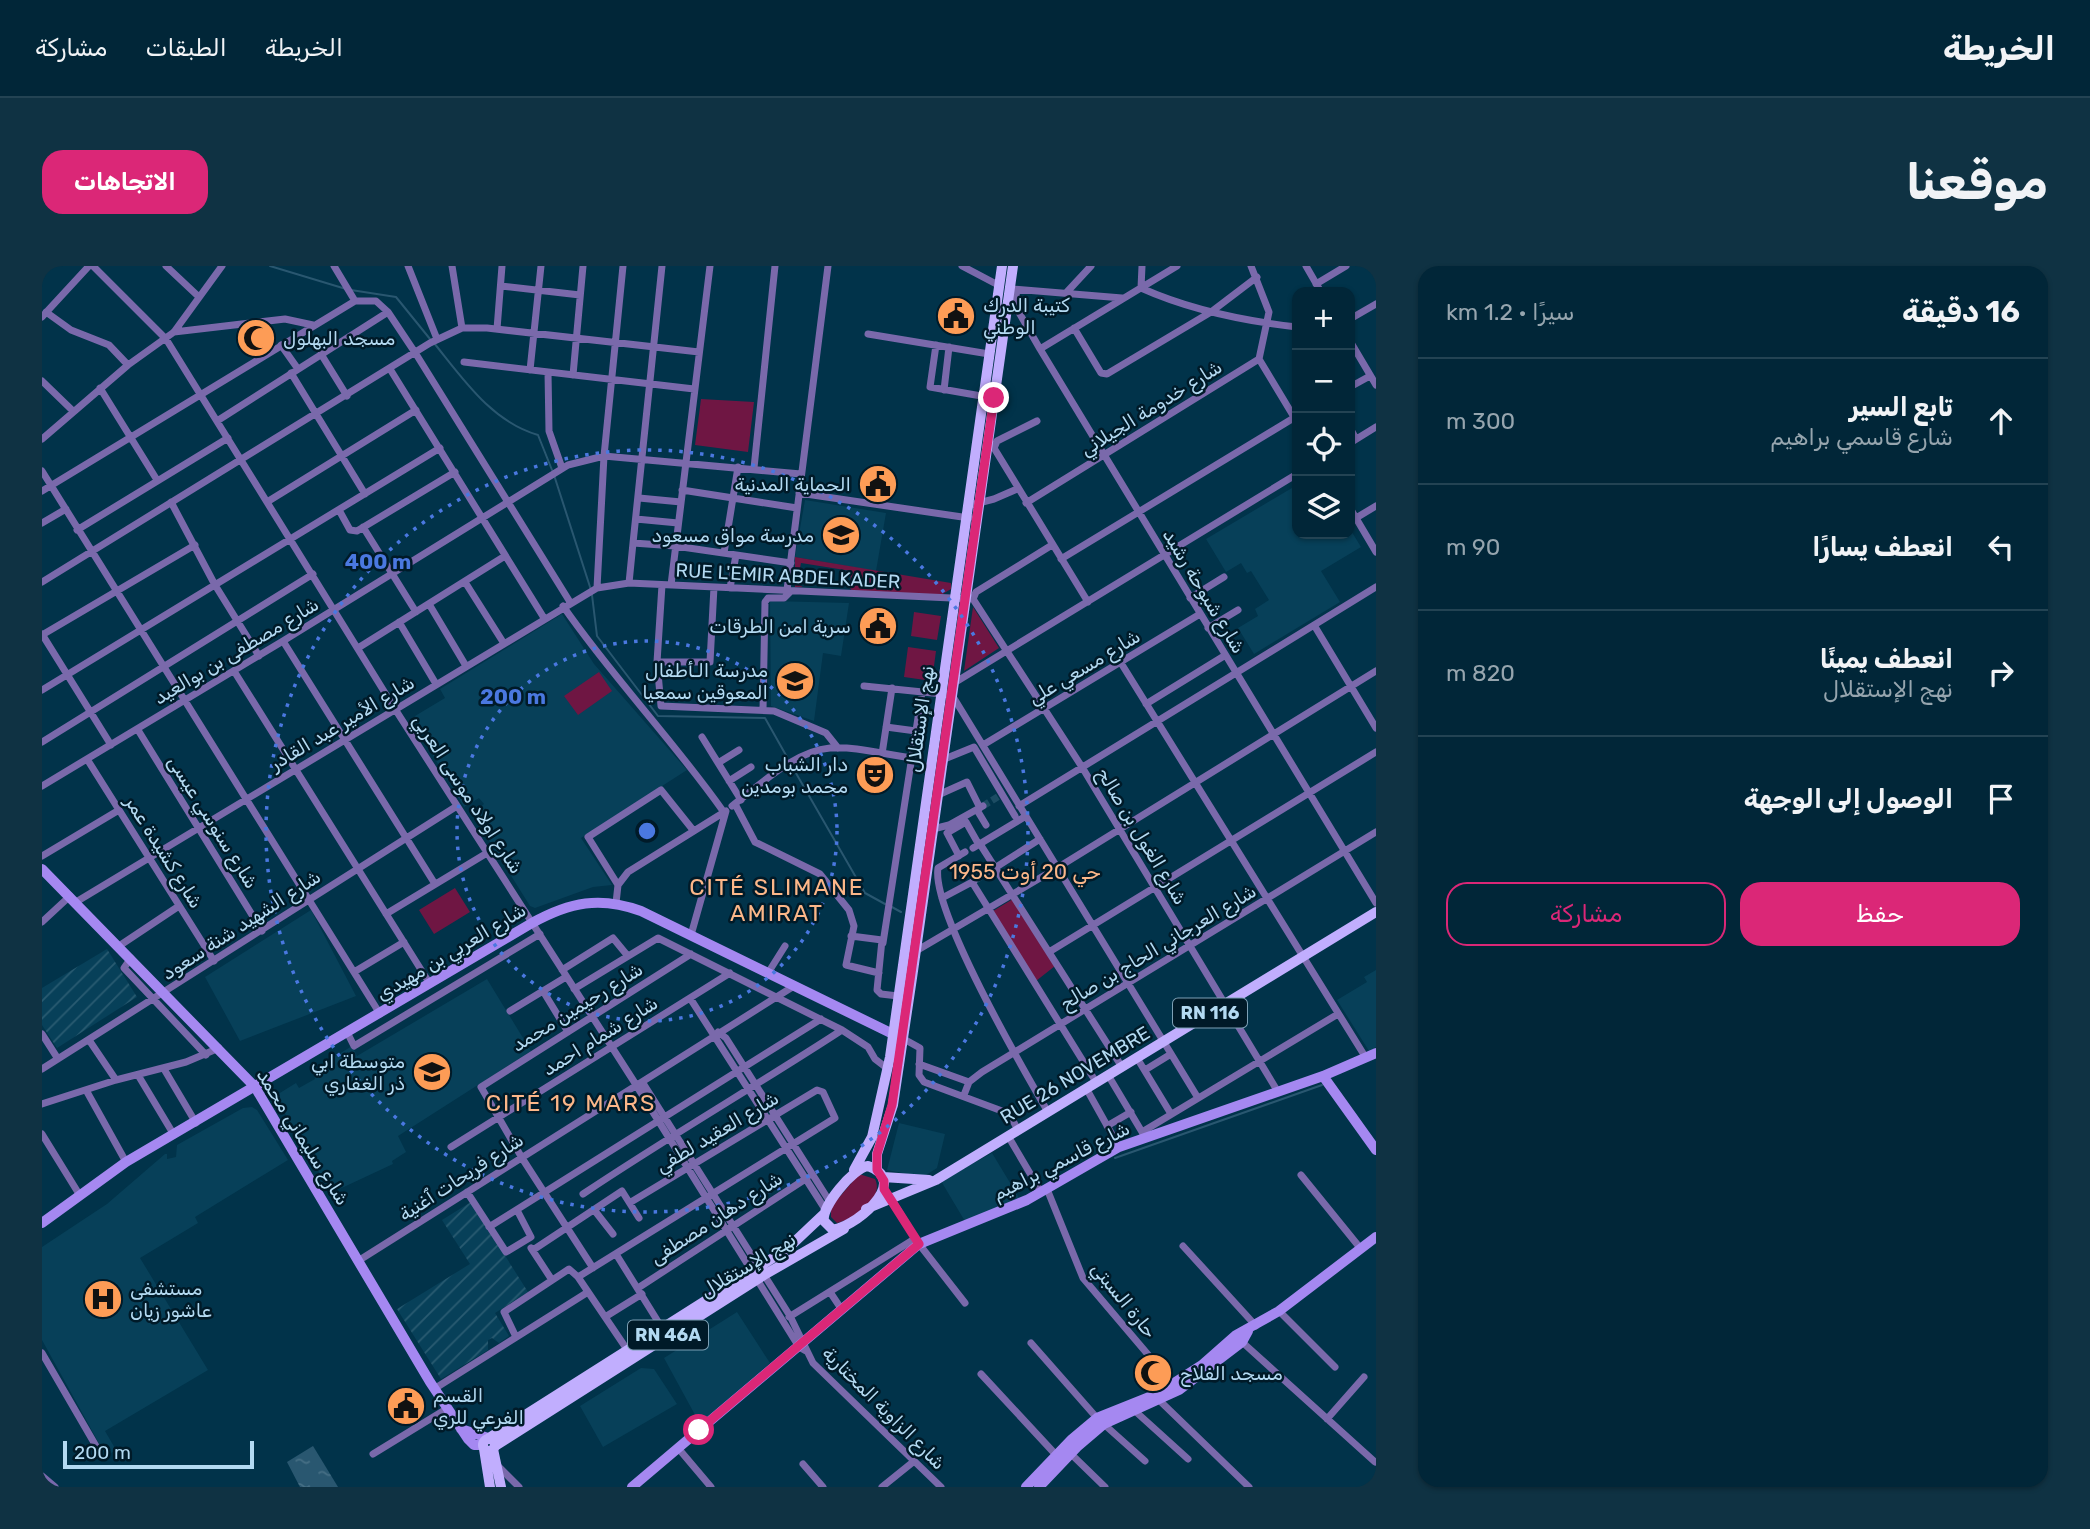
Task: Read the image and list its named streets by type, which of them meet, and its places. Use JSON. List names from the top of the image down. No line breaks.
{"streets":{"main road":["نهج الإستقلال","RN 116","RUE 26 NOVEMBRE","RN 46A"],"street":["شارع خدومة الجيلاني","RUE L'EMIR ABDELKADER","شارع شبوحة رشيد","شارع مصطفى بن بوالعيد","شارع مسعي علي","شارع الأمير عبد القادر","شارع اولاد موسى العربي","شارع سنوسي عيسى","شارع الغول بن صالح","شارع كشيدة عمر","شارع الشهيد شنة سعود","شارع العرجاني الحاج بن صالح","شارع العربي بن مهيدي","شارع رحيمين محمد","شارع شمام احمد","شارع العقيد لطفي","شارع سليماني محمد","شارع قاسمي براهيم","شارع فريحات ٱغنية","شارع دهان مصطفى","حارة السبتي","شارع الزاوية المختارية"]},"crossings":[["شارع خدومة الجيلاني","شارع شبوحة رشيد"],["RUE L'EMIR ABDELKADER","نهج الإستقلال"],["RUE L'EMIR ABDELKADER","شارع الأمير عبد القادر"],["RUE L'EMIR ABDELKADER","شارع الغول بن صالح"],["شارع شبوحة رشيد","شارع مسعي علي"],["شارع شبوحة رشيد","نهج الإستقلال"],["شارع شبوحة رشيد","شارع العرجاني الحاج بن صالح"],["شارع مصطفى بن بوالعيد","شارع اولاد موسى العربي"],["شارع مصطفى بن بوالعيد","شارع سنوسي عيسى"],["شارع مصطفى بن بوالعيد","شارع كشيدة عمر"],["شارع مسعي علي","شارع الغول بن صالح"],["نهج الإستقلال","شارع اولاد موسى العربي"],["نهج الإستقلال","شارع الغول بن صالح"],["نهج الإستقلال","شارع العربي بن مهيدي"],["نهج الإستقلال","RUE 26 NOVEMBRE"],["نهج الإستقلال","شارع سليماني محمد"],["شارع الأمير عبد القادر","شارع اولاد موسى العربي"],["شارع الأمير عبد القادر","شارع سنوسي عيسى"],["شارع الأمير عبد القادر","شارع كشيدة عمر"],["شارع الأمير عبد القادر","شارع سليماني محمد"],["شارع اولاد موسى العربي","شارع الشهيد شنة سعود"],["شارع اولاد موسى العربي","شارع العربي بن مهيدي"],["شارع اولاد موسى العربي","شارع رحيمين محمد"],["شارع اولاد موسى العربي","شارع شمام احمد"],["شارع اولاد موسى العربي","شارع العقيد لطفي"],["شارع اولاد موسى العربي","شارع قاسمي براهيم"],["شارع اولاد موسى العربي","شارع فريحات ٱغنية"],["شارع اولاد موسى العربي","شارع دهان مصطفى"],["شارع اولاد موسى العربي","شارع الزاوية المختارية"],["شارع سنوسي عيسى","شارع الشهيد شنة سعود"],["شارع الغول بن صالح","شارع العرجاني الحاج بن صالح"],["شارع الغول بن صالح","RUE 26 NOVEMBRE"],["شارع الغول بن صالح","شارع قاسمي براهيم"],["شارع كشيدة عمر","شارع الشهيد شنة سعود"],["شارع الشهيد شنة سعود","شارع سليماني محمد"],["شارع العربي بن مهيدي","شارع سليماني محمد"],["شارع العربي بن مهيدي","شارع فريحات ٱغنية"],["شارع رحيمين محمد","شارع شمام احمد"],["RUE 26 NOVEMBRE","حارة السبتي"],["شارع سليماني محمد","شارع فريحات ٱغنية"],["شارع قاسمي براهيم","حارة السبتي"],["شارع قاسمي براهيم","شارع الزاوية المختارية"]],"districts":["حي 20 أوت 1955","CITÉ SLIMANE AMIRAT","CITÉ 19 MARS"],"places":{"public building":["كتيبة الدرك الوطني","الحماية المدنية","سرية امن الطرقات","القسم الفرعي للري"],"mosque":["مسجد البهلول","مسجد الفلاح"],"school or university":["مدرسة مواق مسعود","مدرسة الـأطفال المعوقين سمعيا","متوسطة ابي ذر الغفاري"],"theatre":["دار الشباب محمد بومدين"],"hospital":["مستشفى عاشور زيان"]},"scale_bar":"200 m","page":{"header":"الخريطة","nav":["الخريطة","الطبقات","مشاركة"],"buttons":["الاتجاهات",["حفظ","مشاركة"]],"title":"موقعنا","heading":["16 دقيقة","سيرًا · 1.2 km"],"map_buttons":["+","−"],"list":[["تابع السير","شارع قاسمي براهيم","300 m"],["انعطف يسارًا","90 m"],["انعطف يمينًا","نهج الإستقلال","820 m"],"الوصول إلى الوجهة"],"scale":"200 m"},"rings":["400 m","200 m"]}
